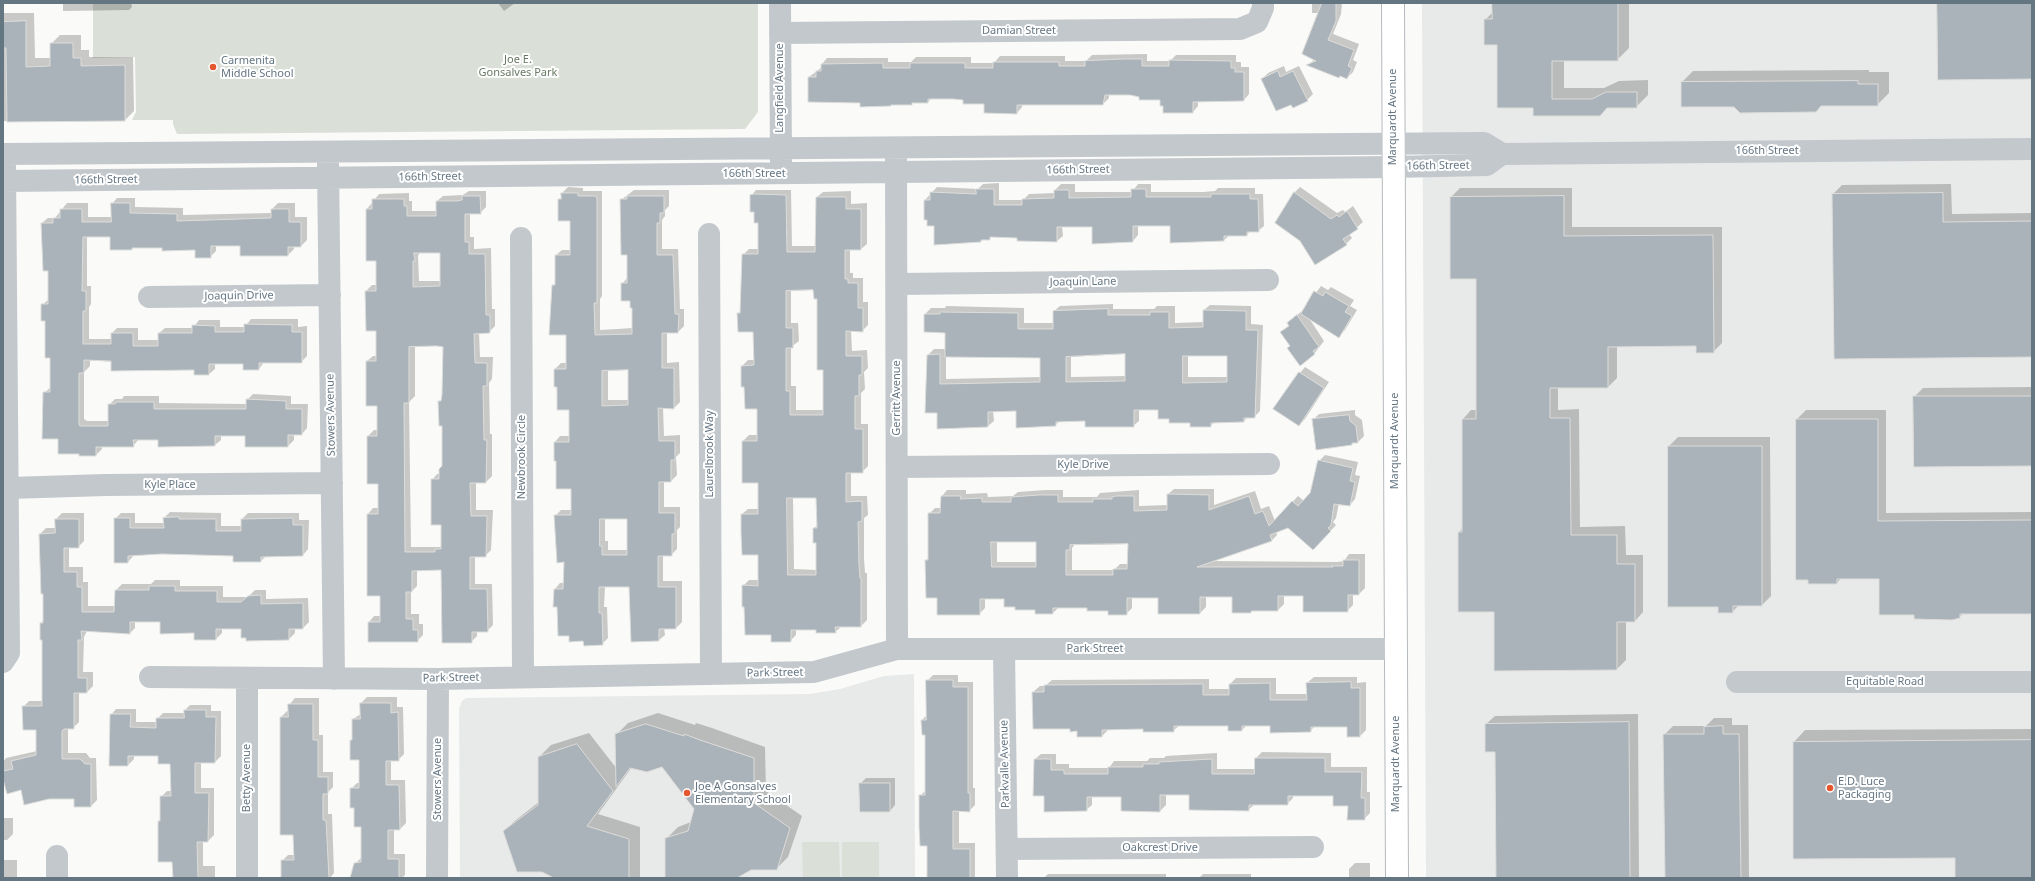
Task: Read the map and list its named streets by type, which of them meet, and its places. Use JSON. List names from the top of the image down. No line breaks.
{"streets":{"main road":["Marquardt Avenue"],"street":["Damian Street","Langfield Avenue","166th Street","Joaquin Lane","Joaquin Drive","Gerritt Avenue","Stowers Avenue","Laurelbrook Way","Newbrook Circle","Kyle Drive","Kyle Place","Park Street","Equitable Road","Parkvalle Avenue","Betty Avenue","Oakcrest Drive"]},"crossings":[["Damian Street","Langfield Avenue"],["Langfield Avenue","166th Street"],["Marquardt Avenue","166th Street"],["Marquardt Avenue","Park Street"],["166th Street","Gerritt Avenue"],["166th Street","Stowers Avenue"],["Joaquin Lane","Gerritt Avenue"],["Joaquin Drive","Stowers Avenue"],["Gerritt Avenue","Kyle Drive"],["Gerritt Avenue","Park Street"],["Stowers Avenue","Kyle Place"],["Stowers Avenue","Park Street"],["Laurelbrook Way","Park Street"],["Newbrook Circle","Park Street"],["Park Street","Parkvalle Avenue"],["Park Street","Betty Avenue"],["Parkvalle Avenue","Oakcrest Drive"]],"parks":["Joe E. Gonsalves Park"],"places":["Carmenita Middle School","E.D. Luce Packaging","Joe A Gonsalves Elementary School"]}
